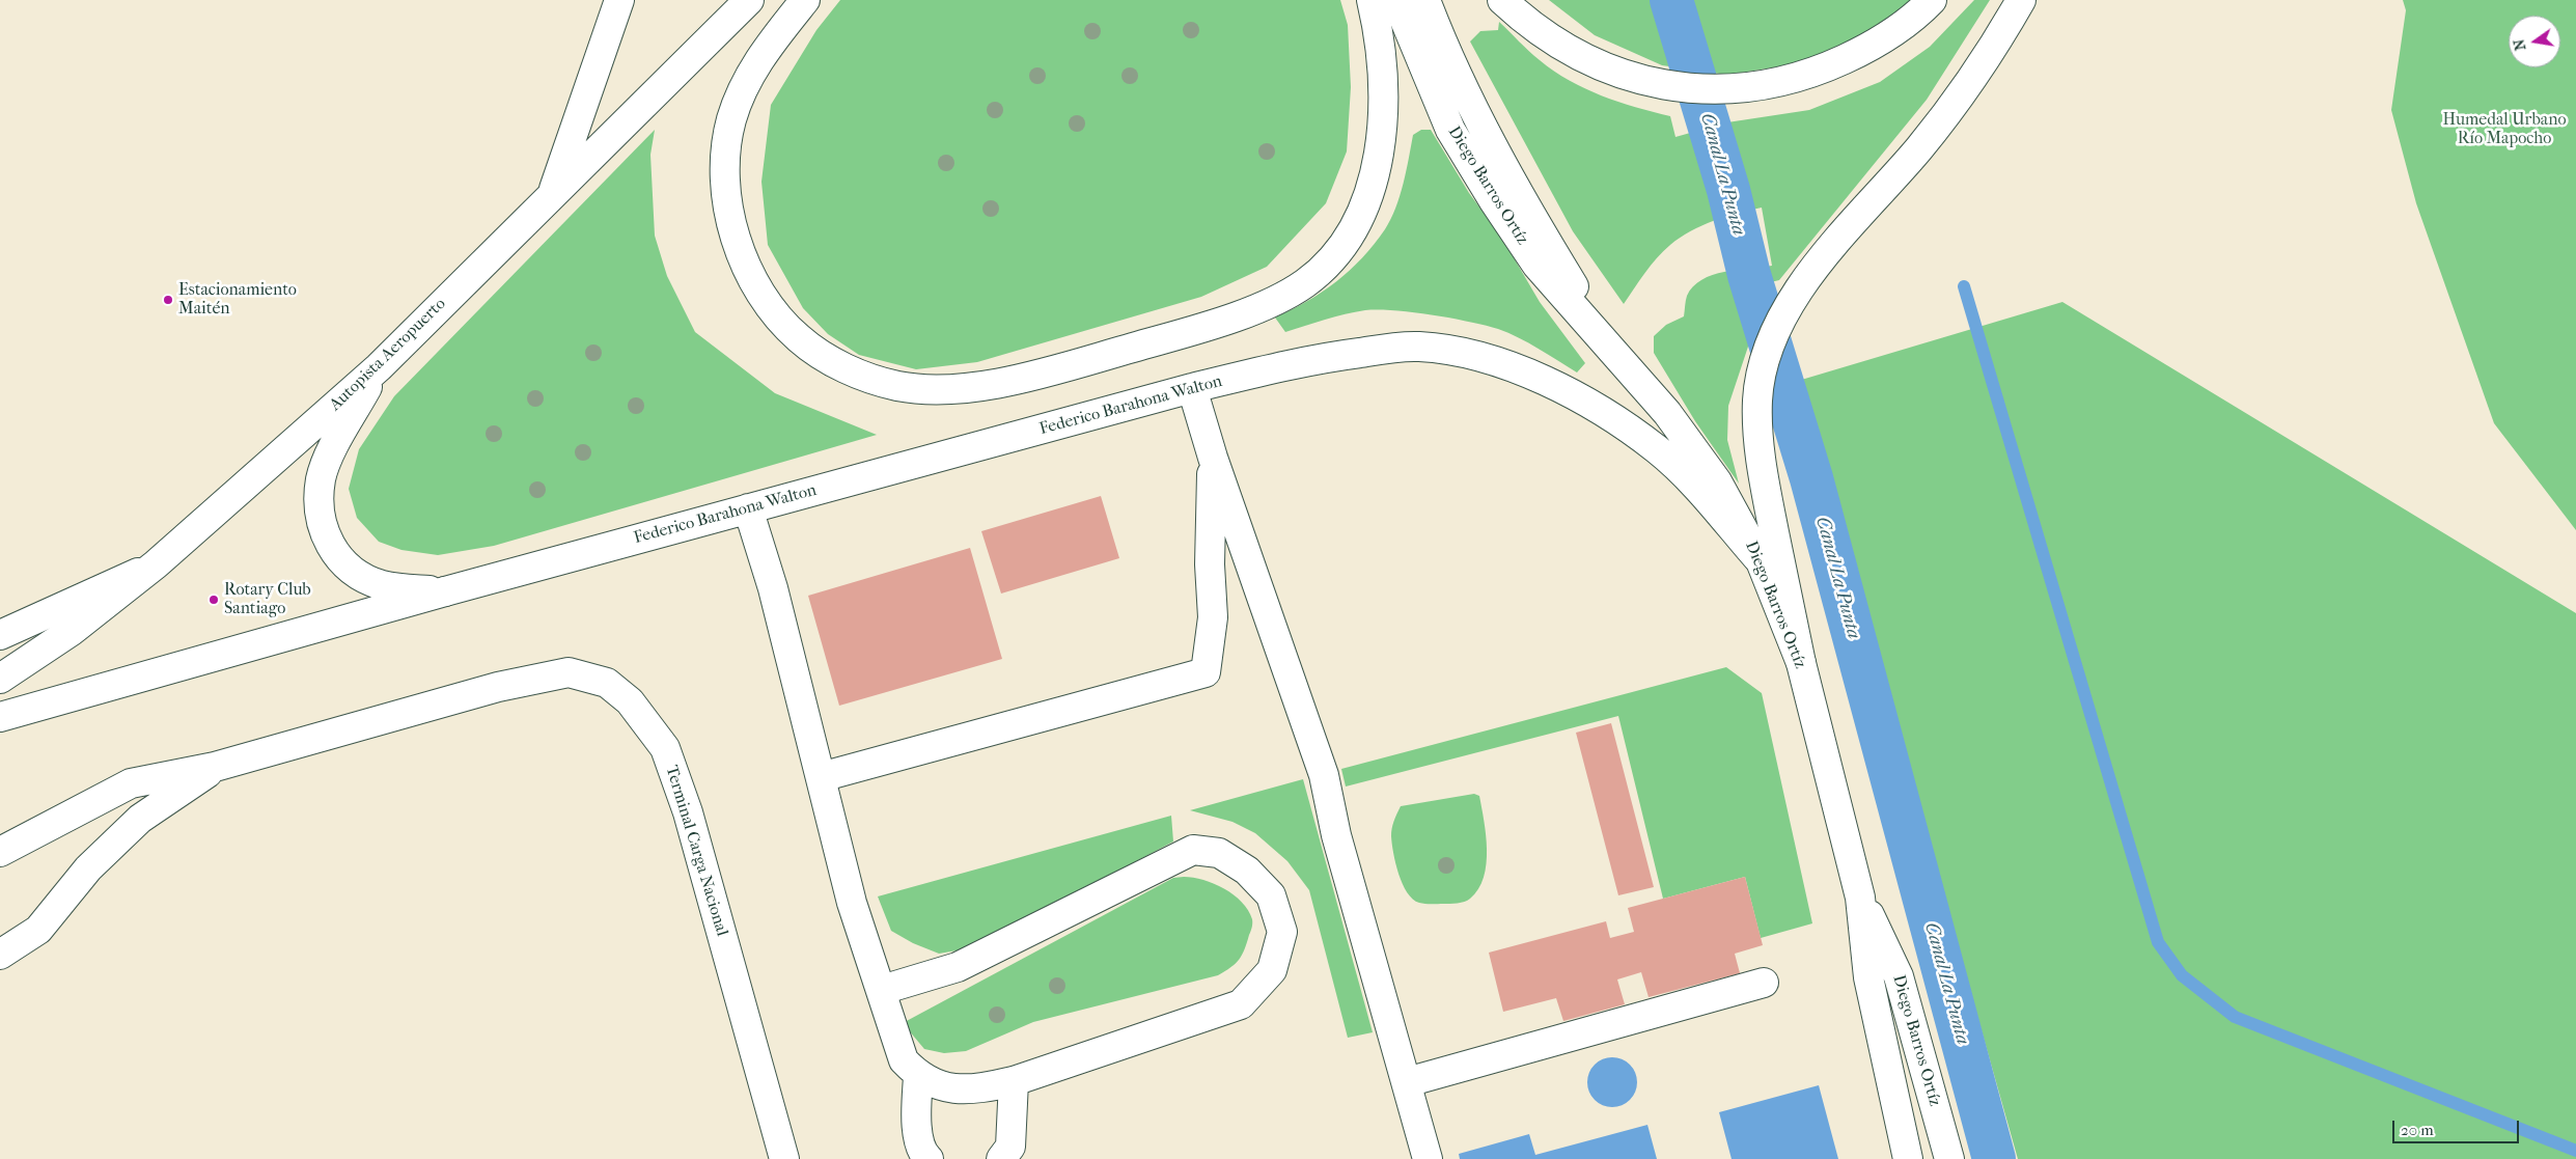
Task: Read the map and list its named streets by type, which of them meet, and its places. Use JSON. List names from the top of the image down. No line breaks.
{"streets":{"main road":["Diego Barros Ortíz","Autopista Aeropuerto","Federico Barahona Walton","Terminal Carga Nacional"]},"crossings":[["Diego Barros Ortíz","Federico Barahona Walton"]],"water":["Canal La Punta"],"parks":["Humedal Urbano Río Mapocho"],"places":["Estacionamiento Maitén","Rotary Club Santiago"],"scale_bar":"20 m","north":"left"}
